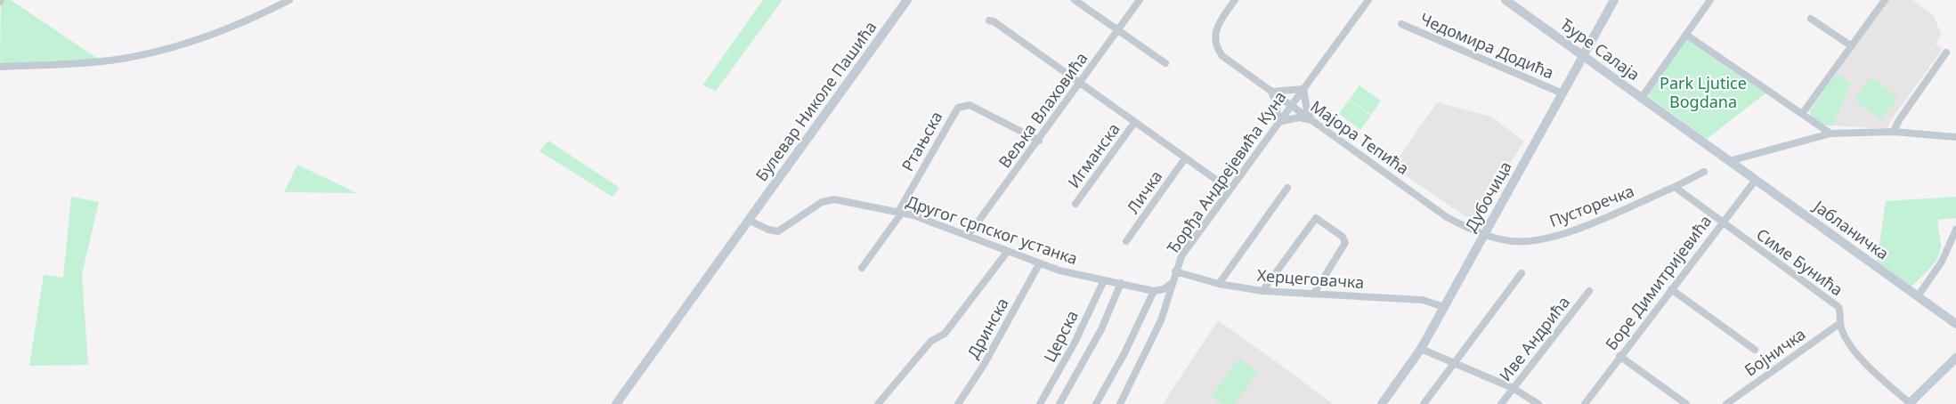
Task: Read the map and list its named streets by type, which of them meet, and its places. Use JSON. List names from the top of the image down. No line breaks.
{"streets":{"street":["Чедомира Додића","Ђуре Салаја","Булевар Николе Пашића","Вељка Влаховића","Мајора Тепића","Ртањска","Игманска","Ђорђа Андрејевића Куна","Личка","Дубочица","Пусторечка","Другог српског устанка","Јабланичка","Симе Бунића","Херцеговачка","Боре Димитријевића","Дринска","Церска","Иве Андрића","Бојничка"]},"crossings":[["Чедомира Додића","Дубочица"],["Ђуре Салаја","Дубочица"],["Ђуре Салаја","Јабланичка"],["Булевар Николе Пашића","Другог српског устанка"],["Вељка Влаховића","Ртањска"],["Вељка Влаховића","Другог српског устанка"],["Мајора Тепића","Ђорђа Андрејевића Куна"],["Мајора Тепића","Дубочица"],["Мајора Тепића","Пусторечка"],["Ртањска","Другог српског устанка"],["Ђорђа Андрејевића Куна","Херцеговачка"],["Дубочица","Пусторечка"],["Дубочица","Херцеговачка"],["Другог српског устанка","Дринска"],["Другог српског устанка","Церска"],["Јабланичка","Боре Димитријевића"],["Симе Бунића","Боре Димитријевића"],["Симе Бунића","Бојничка"]],"parks":["Park Ljutice Bogdana"]}
